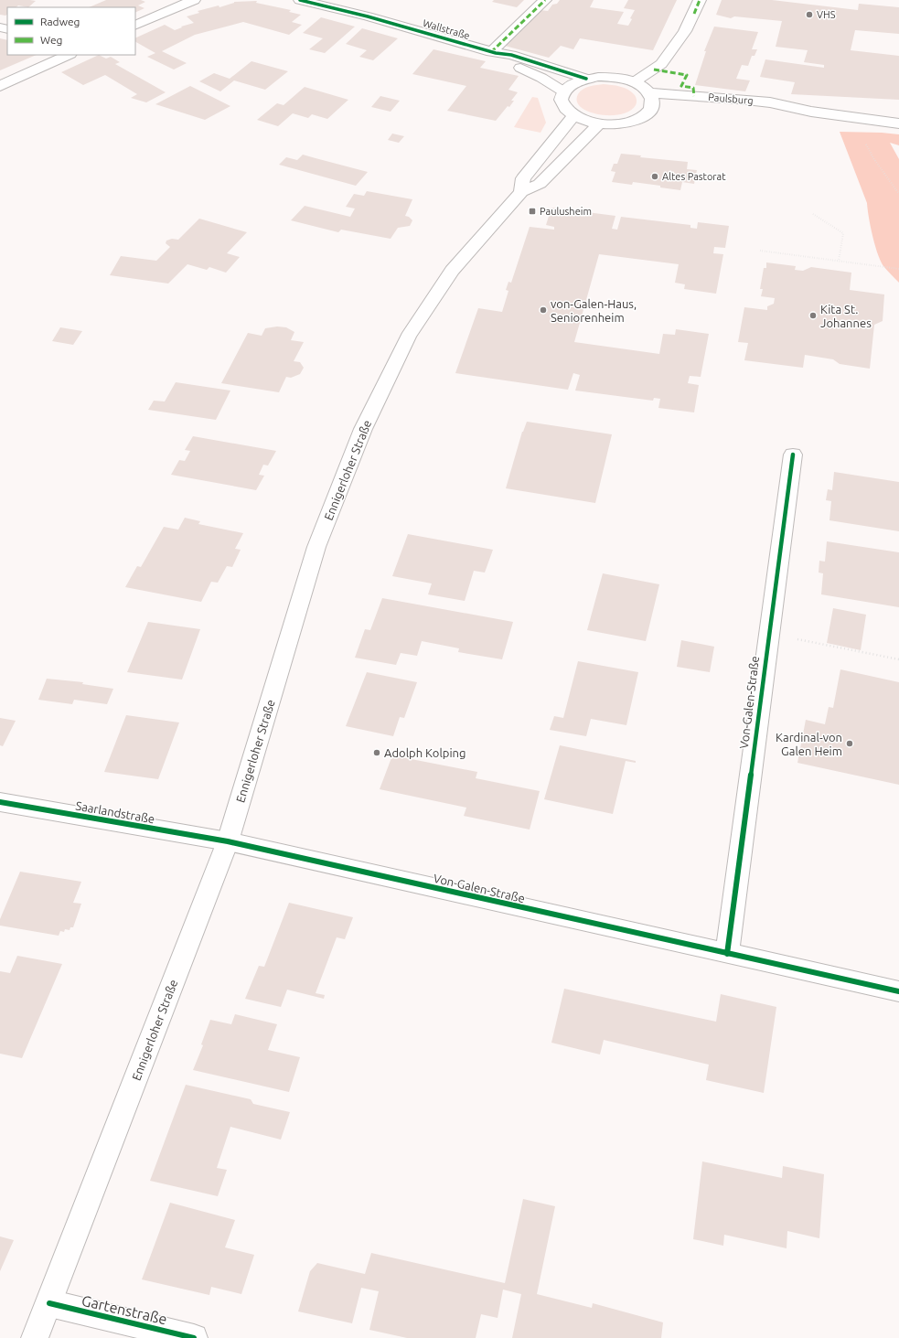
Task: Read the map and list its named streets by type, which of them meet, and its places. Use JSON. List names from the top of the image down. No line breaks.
{"streets":{"main road":["Wallstraße","Paulsburg","Ennigerloher Straße","Von-Galen-Straße","Saarlandstraße","Gartenstraße"]},"crossings":[["Ennigerloher Straße","Von-Galen-Straße"],["Ennigerloher Straße","Saarlandstraße"],["Ennigerloher Straße","Gartenstraße"],["Von-Galen-Straße","Saarlandstraße"]],"places":{"other":["VHS","Altes Pastorat","von-Galen-Haus, Seniorenheim","Kita St. Johannes","Kardinal-von Galen Heim","Adolph Kolping"],"transit":["Paulusheim"]},"legend":["Radweg","Weg"]}
